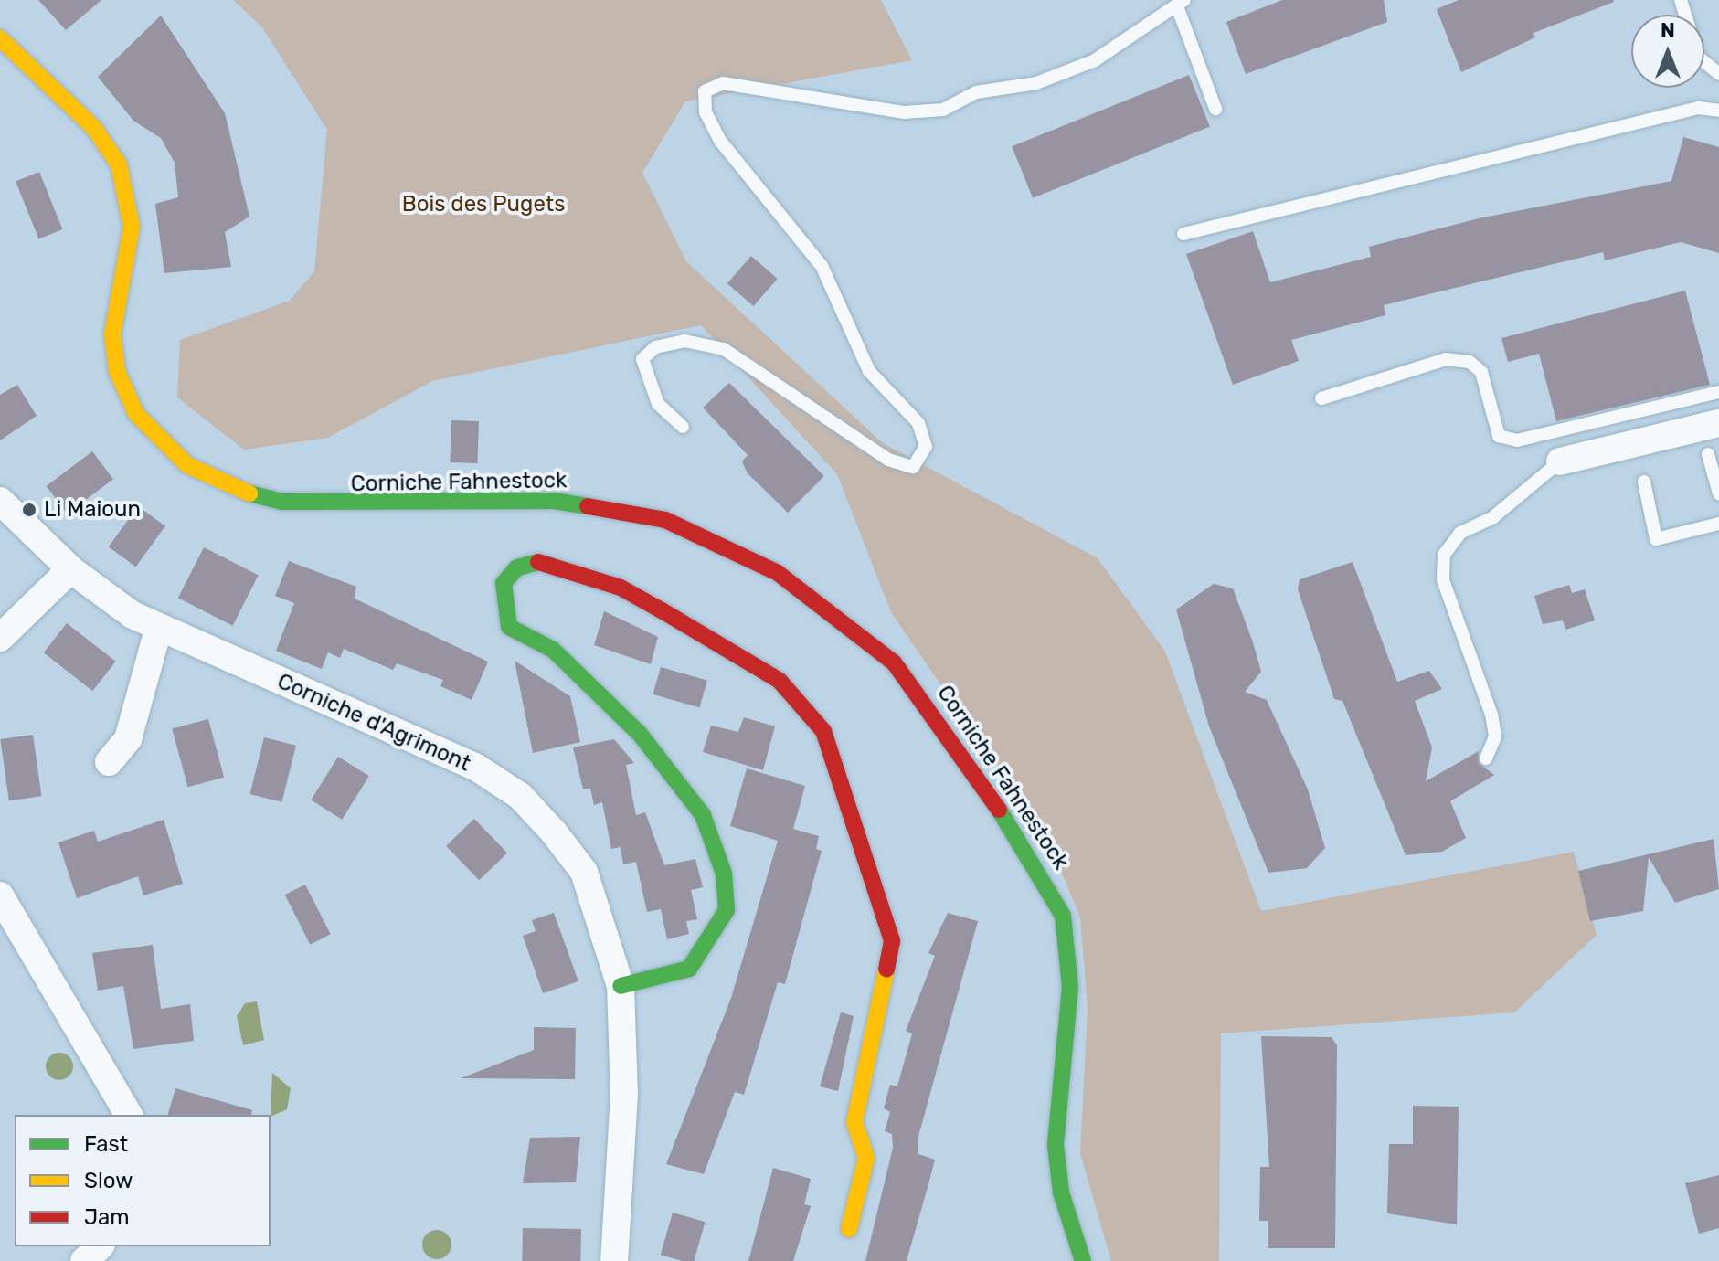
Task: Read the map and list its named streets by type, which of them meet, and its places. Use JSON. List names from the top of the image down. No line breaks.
{"streets":{"main road":["Corniche Fahnestock"],"street":["Corniche d'Agrimont"]},"parks":["Bois des Pugets"],"places":["Li Maioun"],"legend":["Fast","Slow","Jam"],"north":"top"}
